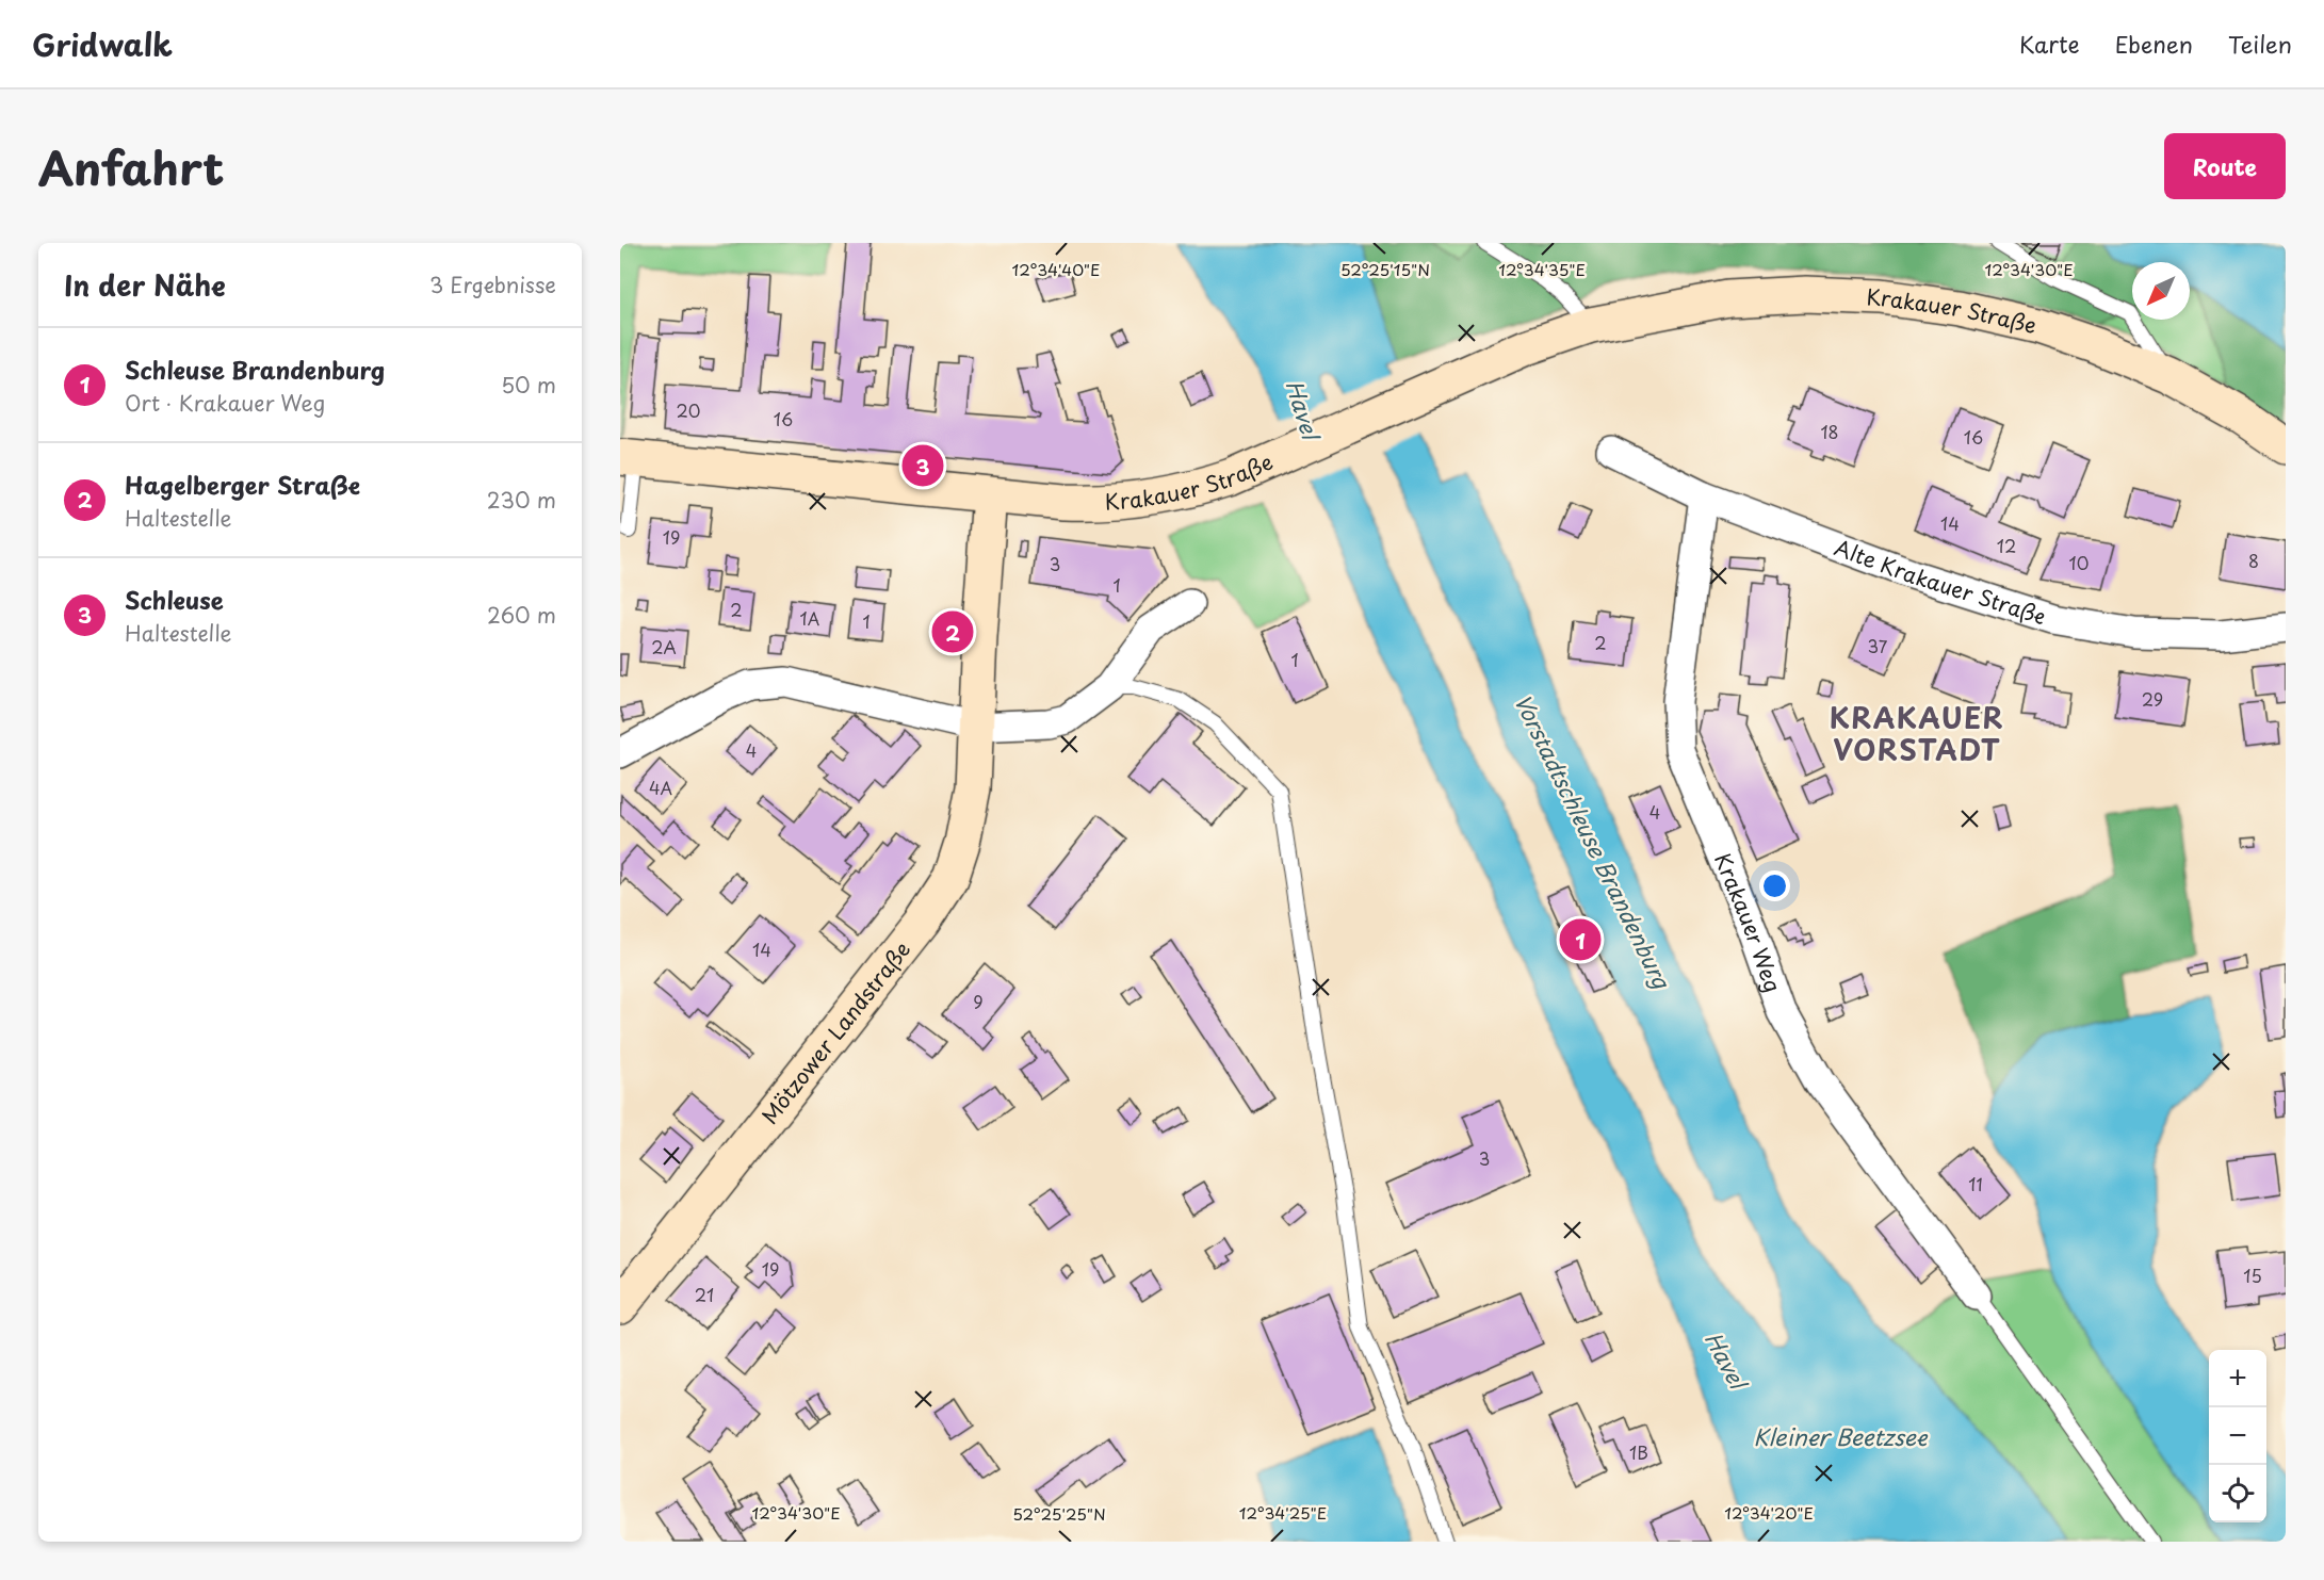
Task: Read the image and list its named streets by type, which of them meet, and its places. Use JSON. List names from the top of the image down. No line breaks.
{"streets":{"main road":["Krakauer Straße","Mötzower Landstraße"],"street":["Alte Krakauer Straße","Krakauer Weg"]},"crossings":[["Krakauer Straße","Mötzower Landstraße"],["Alte Krakauer Straße","Krakauer Weg"]],"districts":["KRAKAUER VORSTADT"],"water":["Havel","Vorstadtschleuse Brandenburg","Kleiner Beetzsee"],"house_numbers":["20","16","18","16","14","19","12","8","10","3","1","2","1A","1","2","37","2A","1","29","4","4A","4","14","9","3","11","19","15","21","1B"],"north":"bottom left","page":{"header":"Gridwalk","nav":["Karte","Ebenen","Teilen"],"title":"Anfahrt","buttons":"Route","heading":["In der Nähe","3 Ergebnisse"],"list":[{"mark":"1","name":"Schleuse Brandenburg","note":"Ort · Krakauer Weg","value":"50 m"},{"mark":"2","name":"Hagelberger Straße","note":"Haltestelle","value":"230 m"},{"mark":"3","name":"Schleuse","note":"Haltestelle","value":"260 m"}],"pins":["3","2","1"],"map_buttons":["+","−"]},"coordinates":["52°25'15\"N","12°34'40\"E","12°34'35\"E","12°34'30\"E","12°34'25\"E","12°34'20\"E","52°25'25\"N"]}
